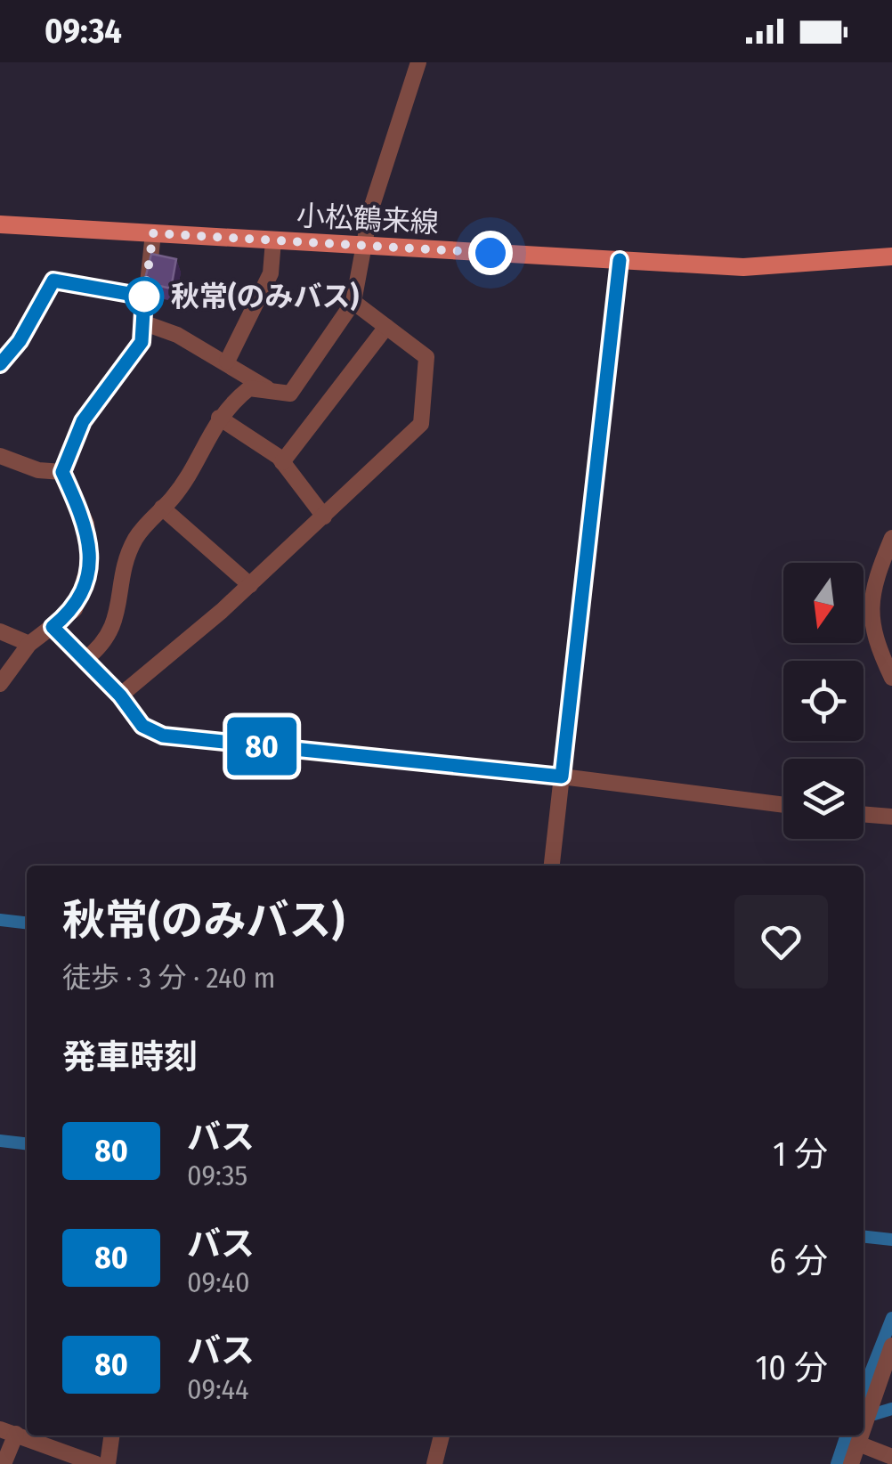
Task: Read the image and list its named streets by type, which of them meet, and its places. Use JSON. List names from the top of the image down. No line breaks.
{"streets":{"main road":["小松鶴来線"]},"places":["秋常(のみバス)"],"lines":["bus line 80"],"north":"bottom","page":{"status":"09:34","on_map":"80","heading":[["秋常(のみバス)","徒歩 · 3 分 · 240 m"],"発車時刻"],"list":[{"mark":"80","name":"バス","note":"09:35","value":"1 分"},{"mark":"80","name":"バス","note":"09:40","value":"6 分"},{"mark":"80","name":"バス","note":"09:44","value":"10 分"}]}}
